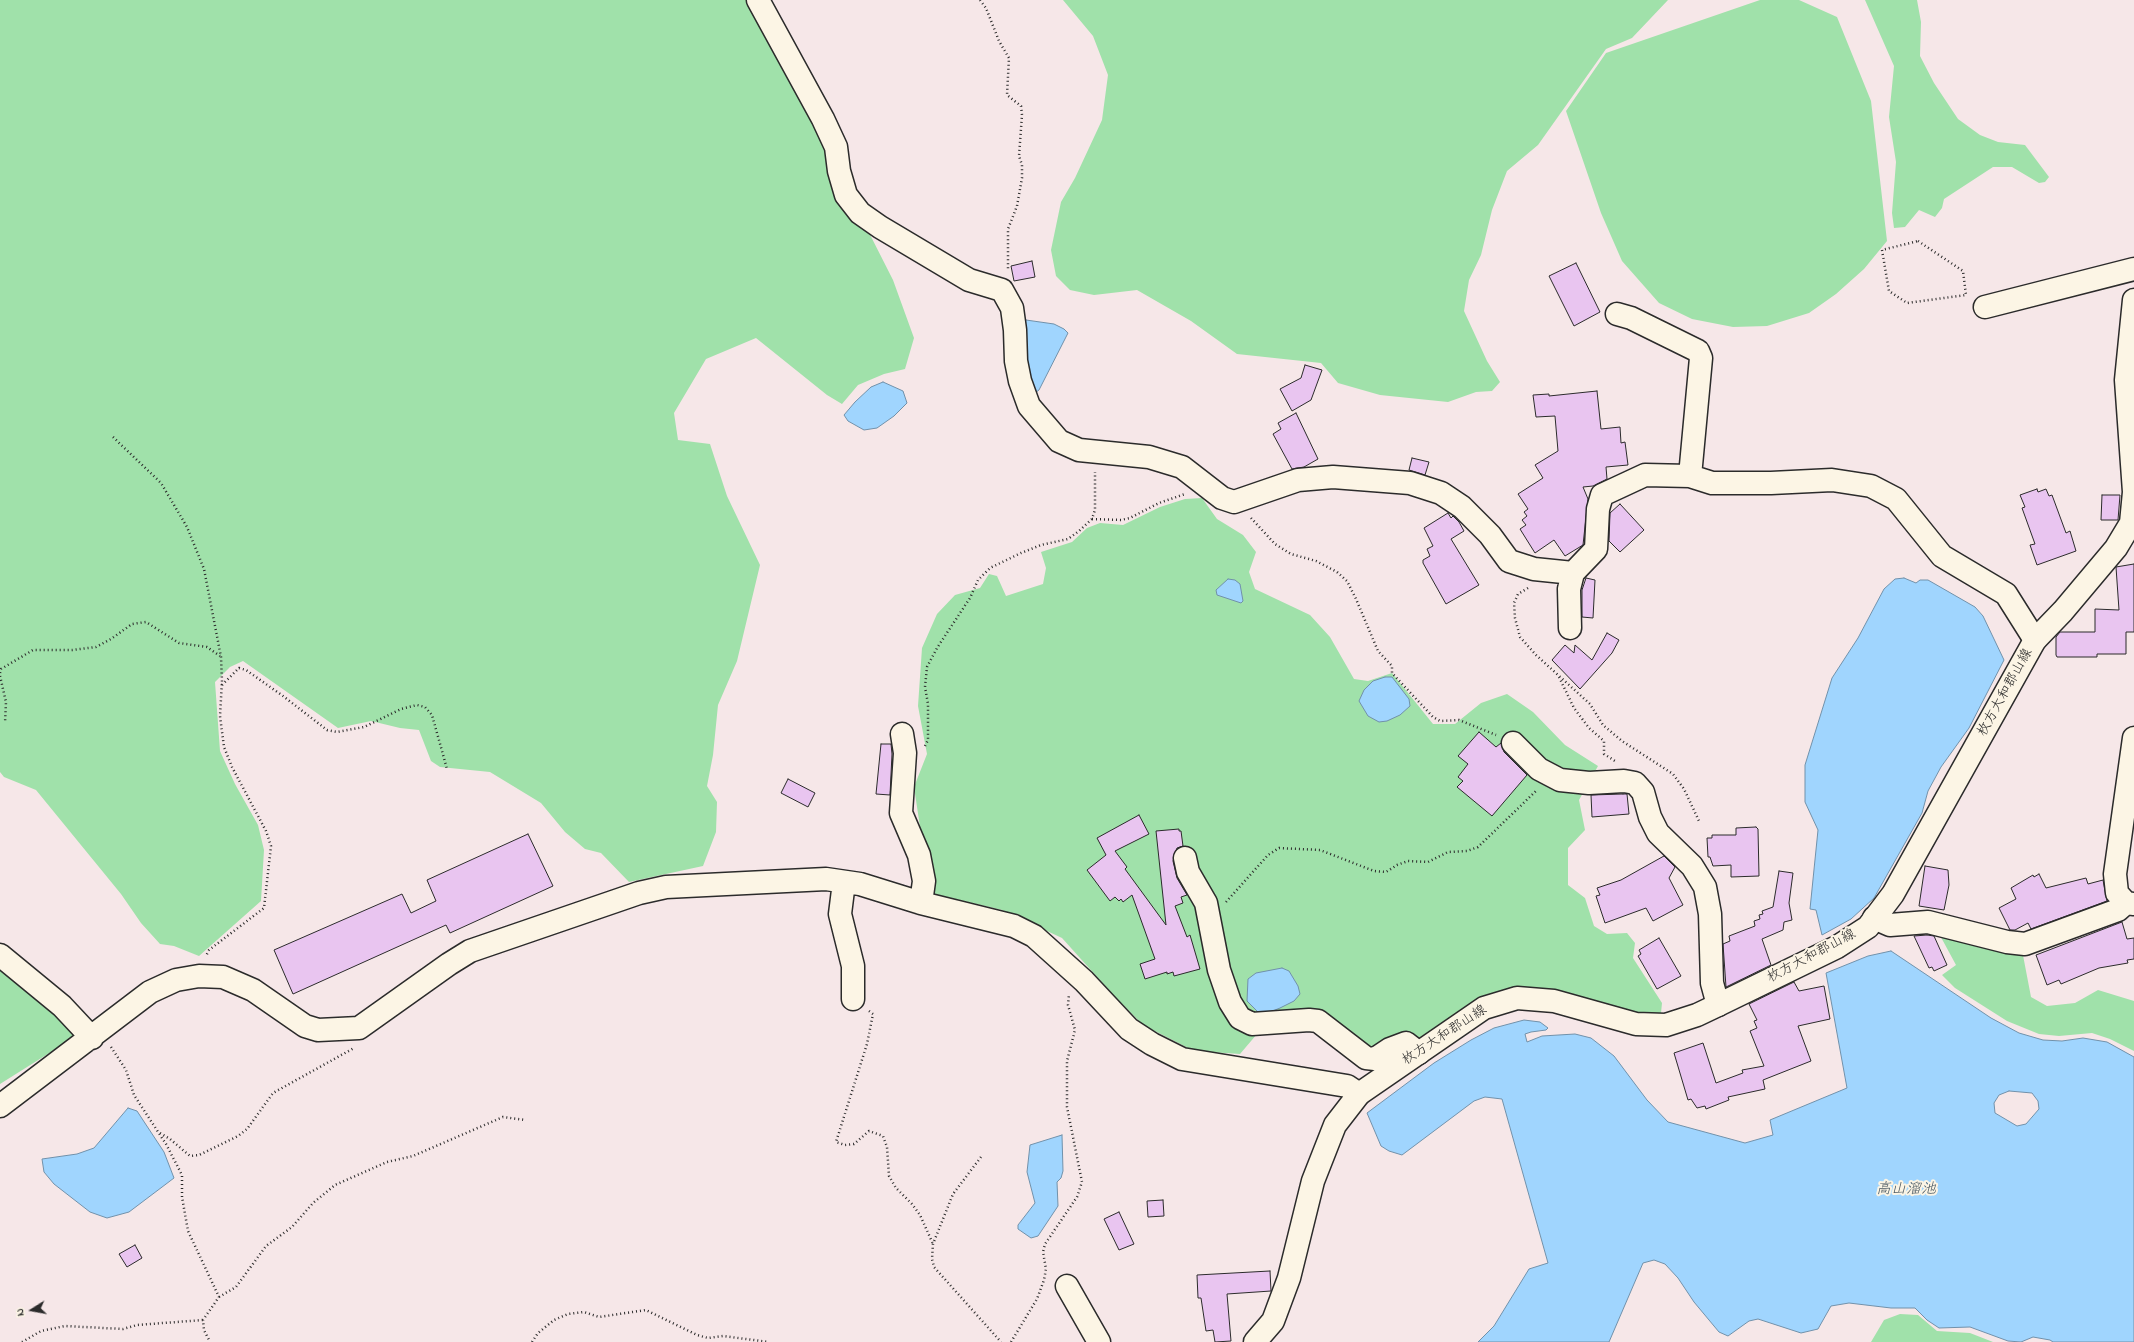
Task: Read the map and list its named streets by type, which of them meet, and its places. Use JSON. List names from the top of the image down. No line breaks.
{"streets":{"street":["枚方大和郡山線"]},"water":["高山溜池"],"north":"left"}
